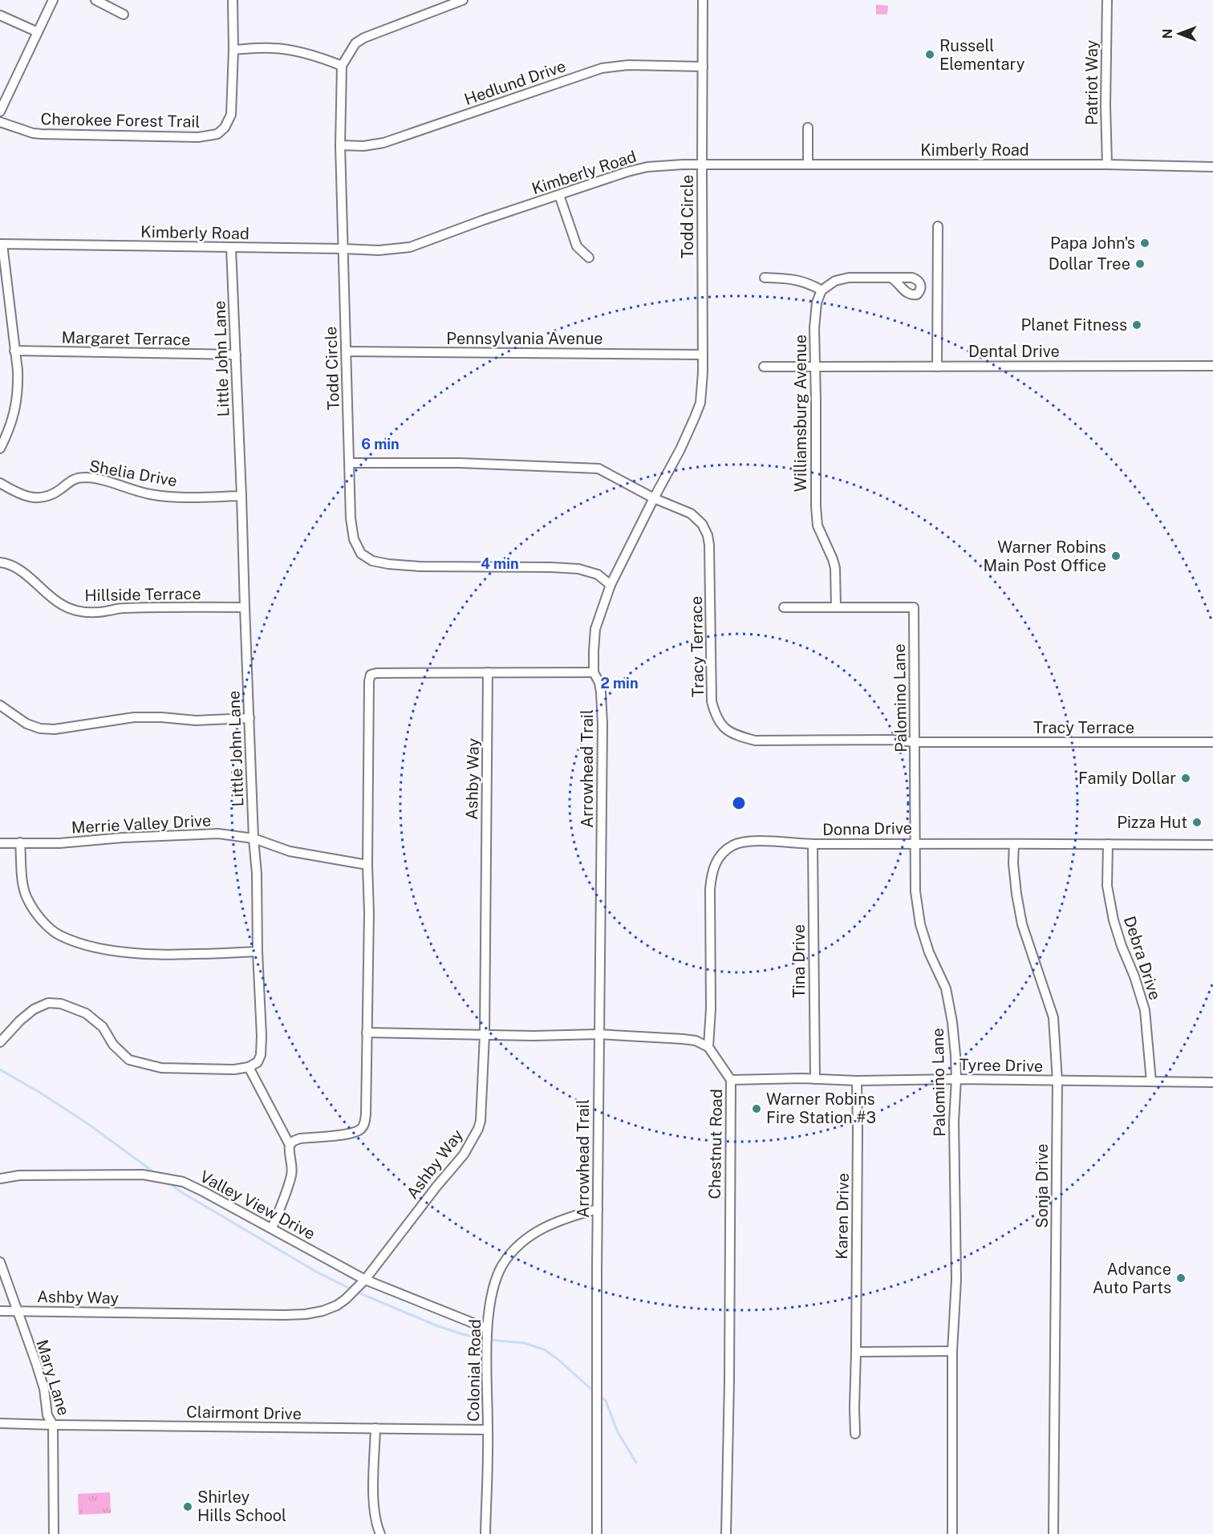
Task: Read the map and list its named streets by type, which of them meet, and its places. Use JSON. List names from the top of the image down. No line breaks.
{"streets":{"street":["Hedlund Drive","Patriot Way","Cherokee Forest Trail","Kimberly Road","Todd Circle","Margaret Terrace","Pennsylvania Avenue","Dental Drive","Little John Lane","Williamsburg Avenue","Shelia Drive","Hillside Terrace","Tracy Terrace","Palomino Lane","Arrowhead Trail","Ashby Way","Merrie Valley Drive","Donna Drive","Debra Drive","Tina Drive","Tyree Drive","Chestnut Road","Sonja Drive","Valley View Drive","Karen Drive","Colonial Road","Mary Lane","Clairmont Drive"]},"crossings":[["Hedlund Drive","Todd Circle"],["Patriot Way","Kimberly Road"],["Kimberly Road","Todd Circle"],["Kimberly Road","Little John Lane"],["Todd Circle","Pennsylvania Avenue"],["Todd Circle","Tracy Terrace"],["Todd Circle","Arrowhead Trail"],["Margaret Terrace","Little John Lane"],["Dental Drive","Williamsburg Avenue"],["Little John Lane","Shelia Drive"],["Little John Lane","Hillside Terrace"],["Little John Lane","Merrie Valley Drive"],["Williamsburg Avenue","Palomino Lane"],["Tracy Terrace","Palomino Lane"],["Palomino Lane","Donna Drive"],["Palomino Lane","Tyree Drive"],["Arrowhead Trail","Colonial Road"],["Ashby Way","Valley View Drive"],["Ashby Way","Mary Lane"],["Donna Drive","Debra Drive"],["Donna Drive","Tina Drive"],["Donna Drive","Chestnut Road"],["Donna Drive","Sonja Drive"],["Debra Drive","Tyree Drive"],["Tina Drive","Tyree Drive"],["Tyree Drive","Chestnut Road"],["Tyree Drive","Sonja Drive"],["Tyree Drive","Karen Drive"],["Valley View Drive","Colonial Road"],["Colonial Road","Clairmont Drive"],["Mary Lane","Clairmont Drive"]],"places":["Russell Elementary","Papa John's","Dollar Tree","Planet Fitness","Warner Robins Main Post Office","Family Dollar","Pizza Hut","Warner Robins Fire Station #3","Advance Auto Parts","Shirley Hills School"],"north":"left","rings":["6 min","4 min","2 min"]}
